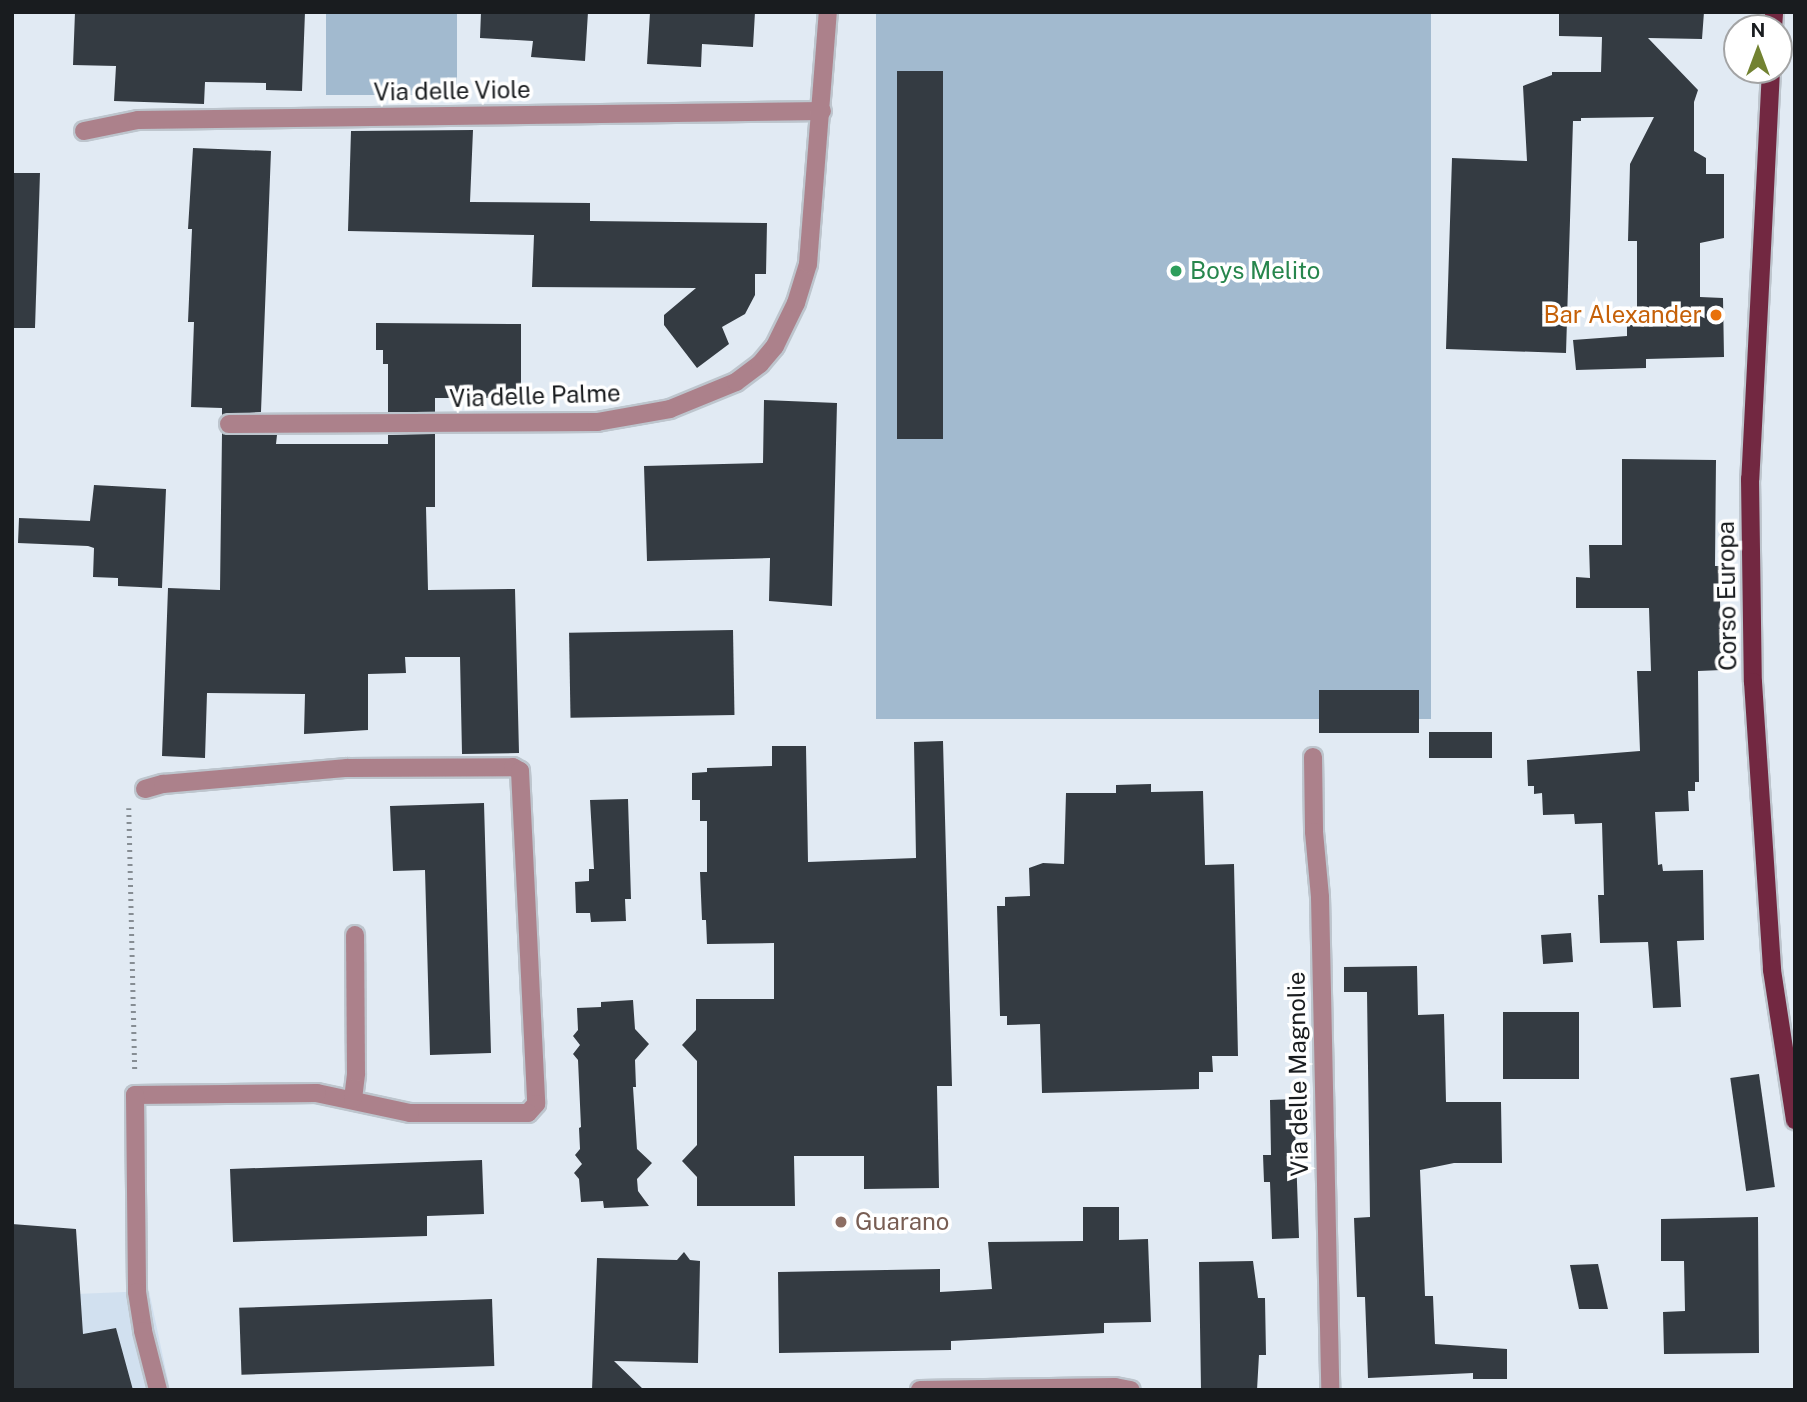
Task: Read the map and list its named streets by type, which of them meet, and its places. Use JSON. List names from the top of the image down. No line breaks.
{"streets":{"main road":["Corso Europa"],"street":["Via delle Viole","Via delle Palme","Via delle Magnolie"]},"crossings":[["Via delle Viole","Via delle Palme"]],"places":["Boys Melito","Bar Alexander","Guarano"],"north":"top"}
